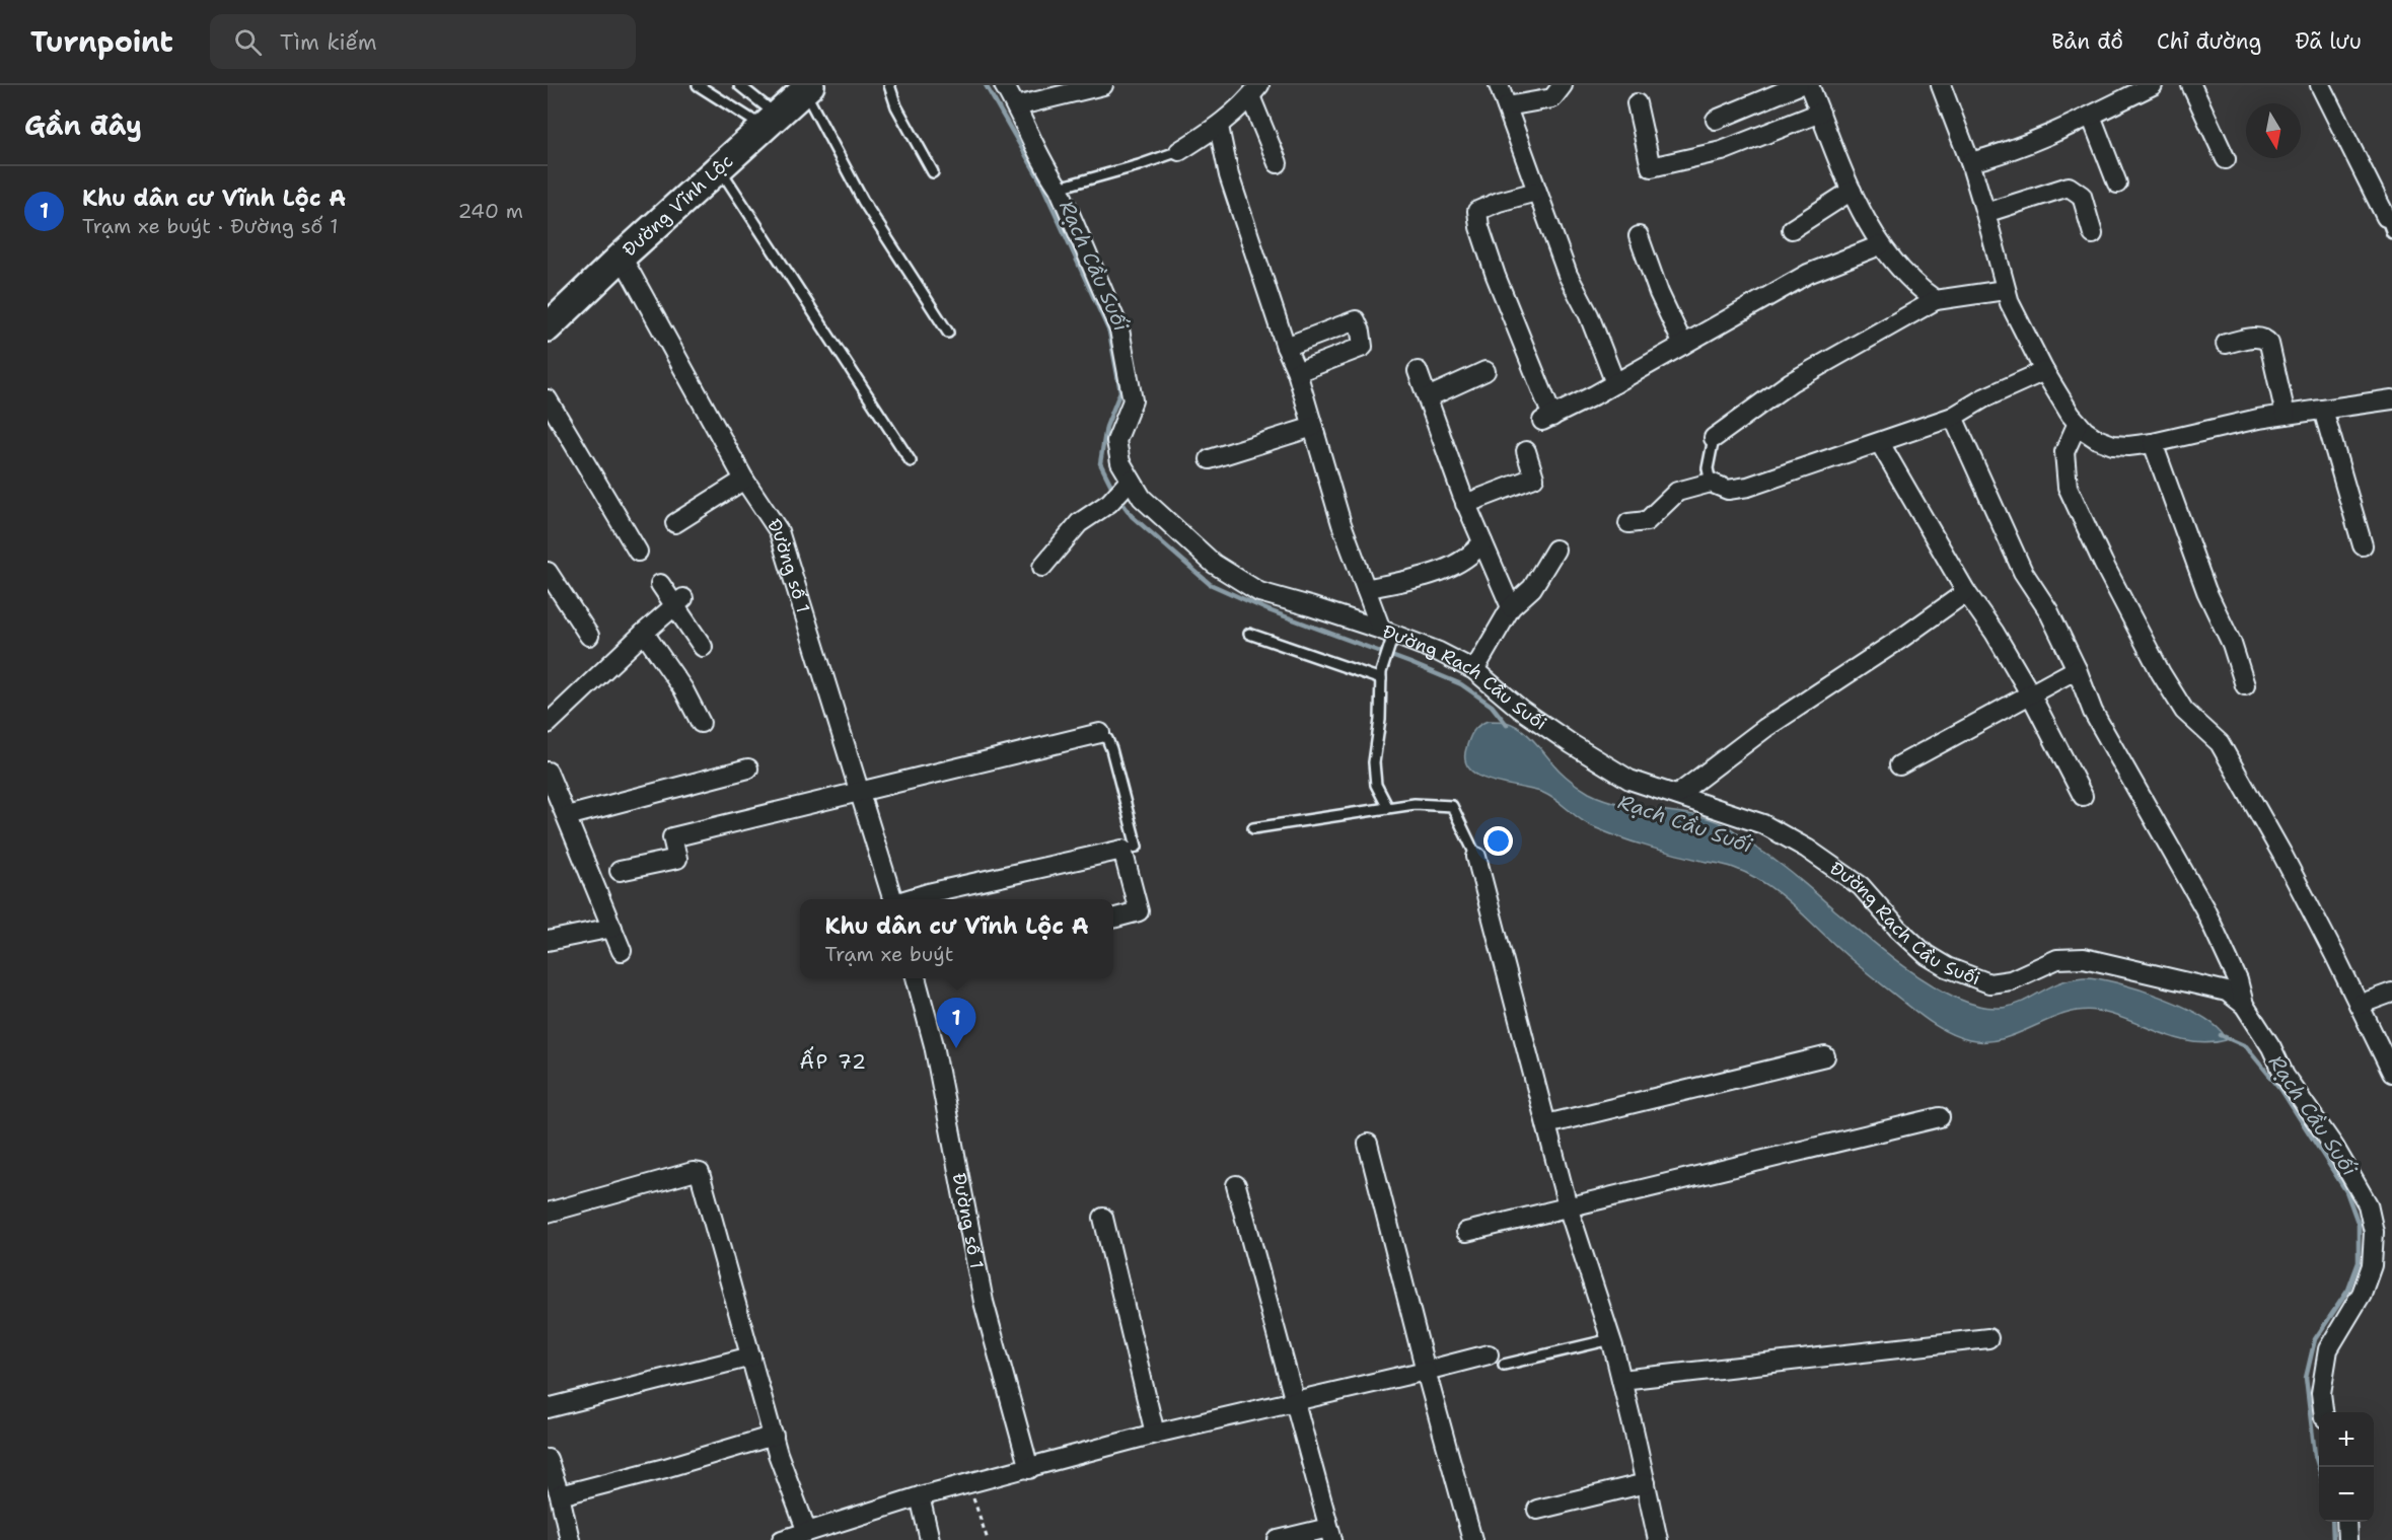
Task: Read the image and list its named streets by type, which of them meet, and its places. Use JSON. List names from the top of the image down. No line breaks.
{"streets":{"main road":["Đường Vĩnh Lộc"],"street":["Đường số 1","Đường Rạch Cầu Suối"]},"crossings":[["Đường Vĩnh Lộc","Đường số 1"]],"districts":["ẤP 72"],"water":["Rạch Cầu Suối"],"north":"bottom","page":{"header":"Turnpoint","search":"Tìm kiếm","nav":["Bản đồ","Chỉ đường","Đã lưu"],"heading":"Gần đây","list":[{"mark":"1","name":"Khu dân cư Vĩnh Lộc A","note":"Trạm xe buýt · Đường số 1","value":"240 m"}],"popup":["Khu dân cư Vĩnh Lộc A","Trạm xe buýt"],"pins":"1","map_buttons":["+","−"]}}
